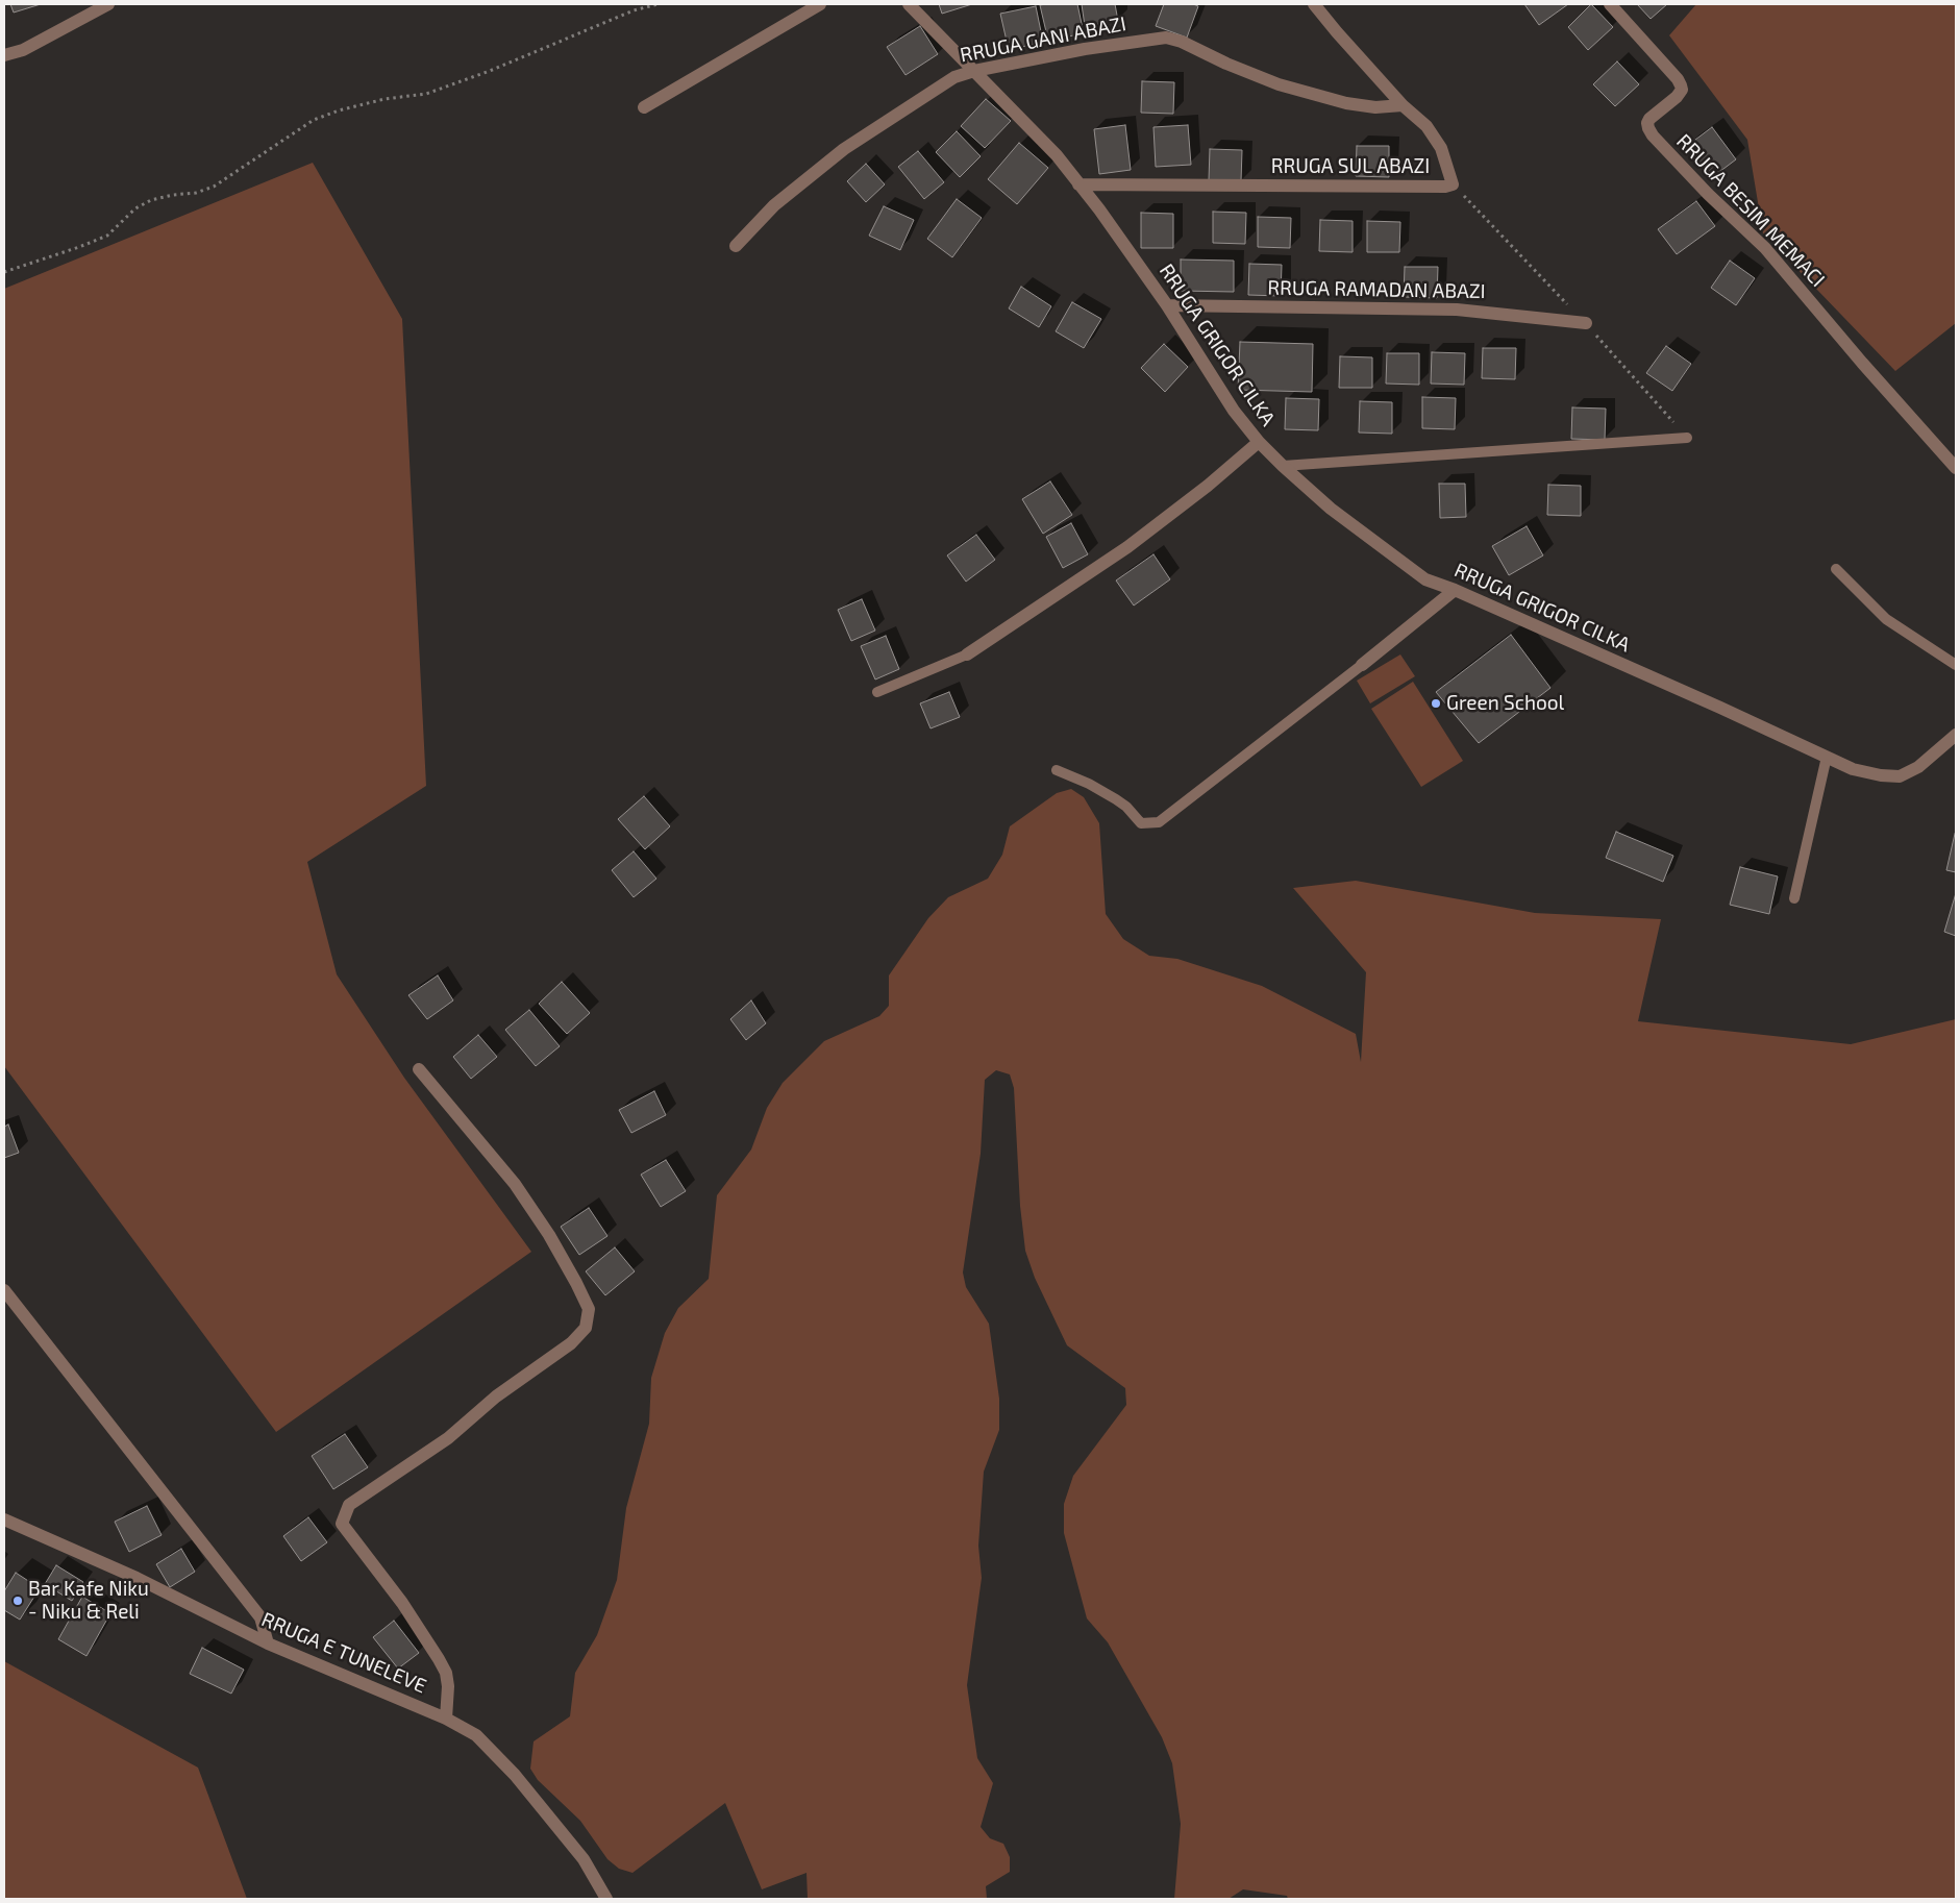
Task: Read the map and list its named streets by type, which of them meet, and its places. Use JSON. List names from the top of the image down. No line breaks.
{"streets":{"street":["RRUGA GANI ABAZI","RRUGA SUL ABAZI","RRUGA BESIM MEMACI","RRUGA RAMADAN ABAZI","RRUGA GRIGOR CILKA","RRUGA E TUNELEVE"]},"crossings":[["RRUGA GANI ABAZI","RRUGA SUL ABAZI"],["RRUGA GANI ABAZI","RRUGA GRIGOR CILKA"],["RRUGA SUL ABAZI","RRUGA GRIGOR CILKA"],["RRUGA RAMADAN ABAZI","RRUGA GRIGOR CILKA"]],"places":["Green School","Bar Kafe Niku - Niku & Reli"]}
